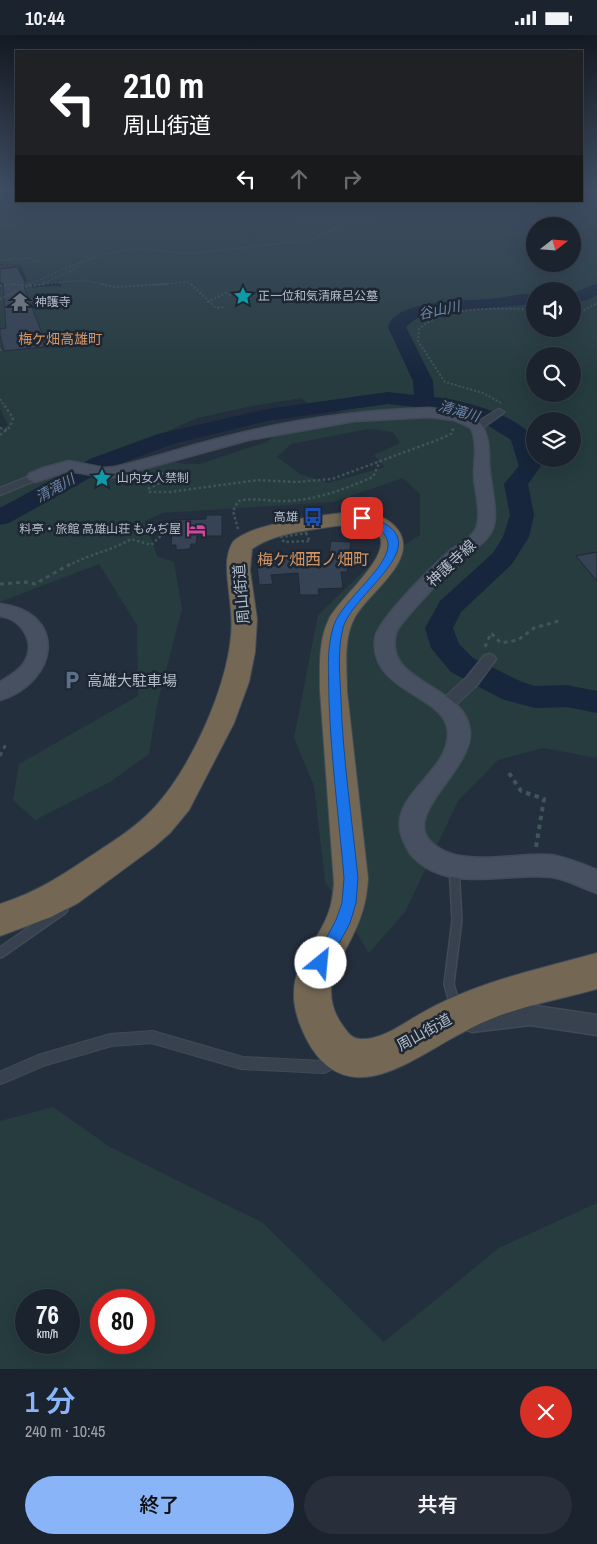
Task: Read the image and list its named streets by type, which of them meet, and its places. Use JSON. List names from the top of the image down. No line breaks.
{"streets":{"highway":["周山街道"],"main road":["神護寺線"]},"districts":["梅ケ畑高雄町","梅ケ畑西ノ畑町"],"water":["谷山川","清滝川"],"places":{"place":["正一位和気清麻呂公墓","山内女人禁制"],"temple":["神護寺"],"bus stop":["高雄"],"hotel":["料亭・旅館 高雄山荘 もみぢ屋"],"parking":["高雄大駐車場"]},"north":"right","page":{"status":"10:44","turn":["210 m","周山街道"],"speed":"76 km/h","limit":"80","heading":["1 分","240 m · 10:45"],"buttons":["終了","共有"]}}
